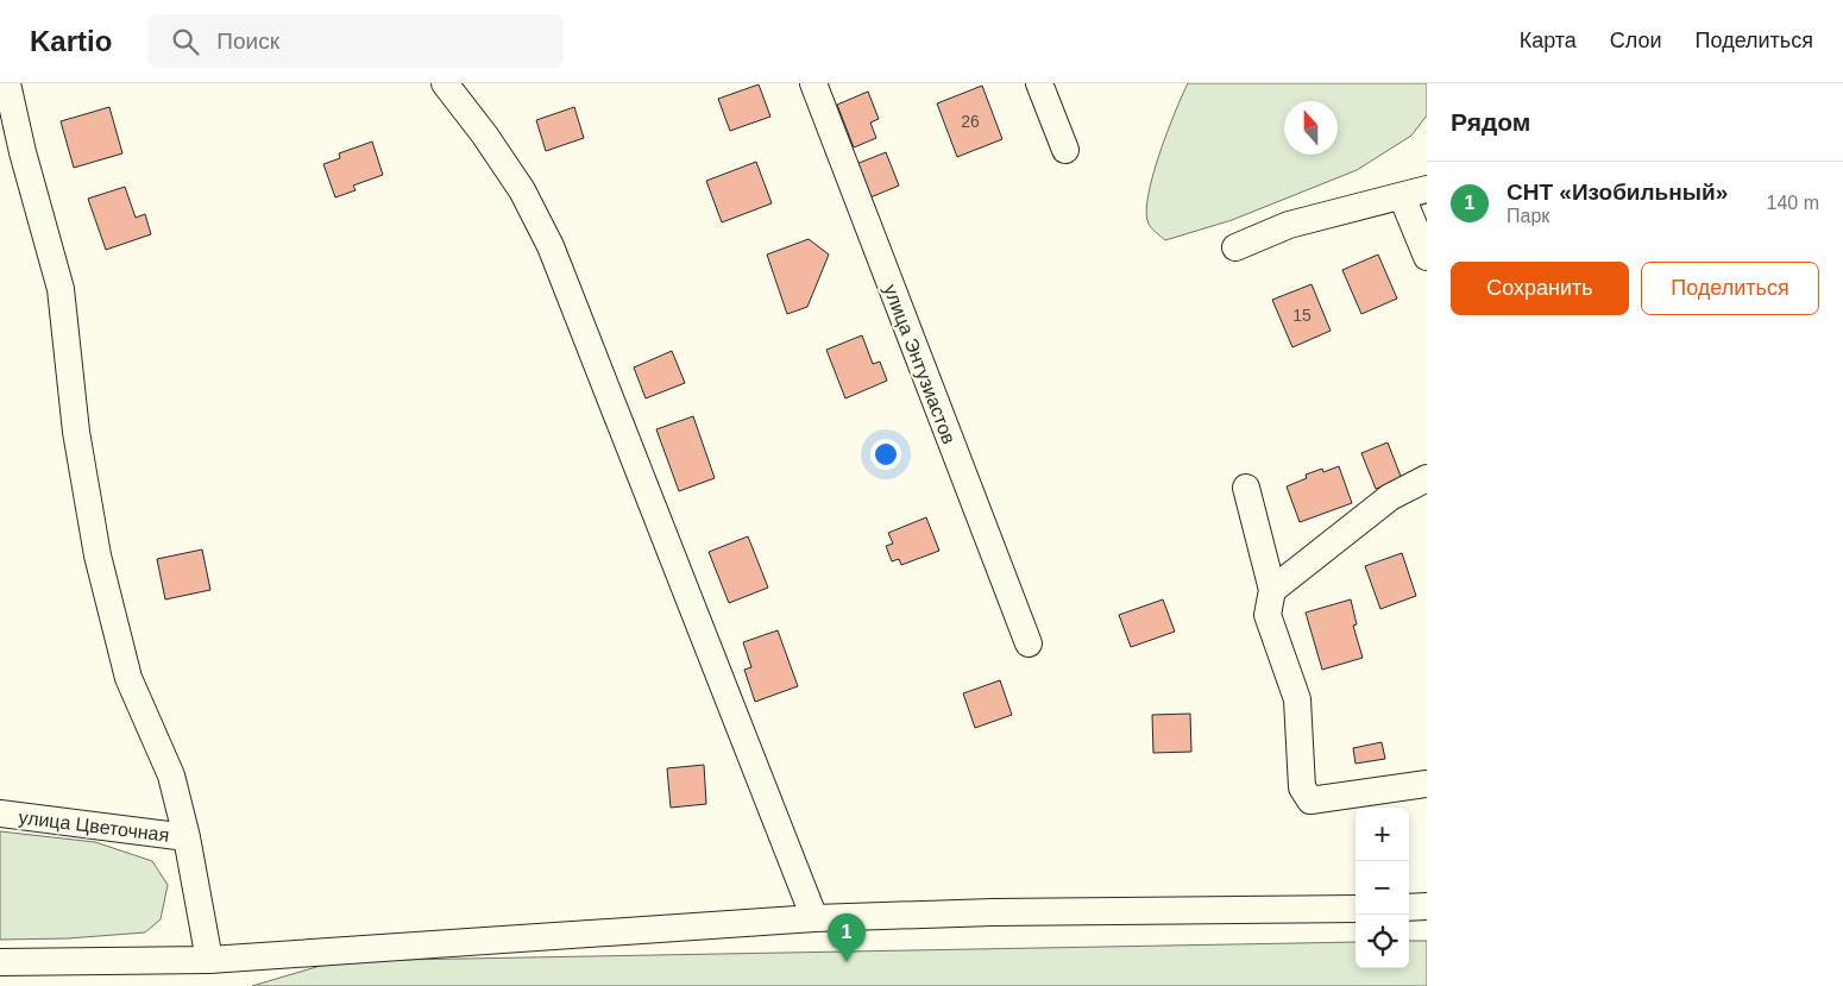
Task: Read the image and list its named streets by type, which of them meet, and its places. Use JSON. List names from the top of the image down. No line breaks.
{"streets":{"street":["улица Энтузиастов","улица Цветочная"]},"house_numbers":["26","15"],"north":"top","page":{"header":"Kartio","search":"Поиск","nav":["Карта","Слои","Поделиться"],"heading":"Рядом","list":[{"mark":"1","name":"СНТ «Изобильный»","note":"Парк","value":"140 m"}],"buttons":["Сохранить","Поделиться"],"map_buttons":["+","−"],"pins":"1"}}
